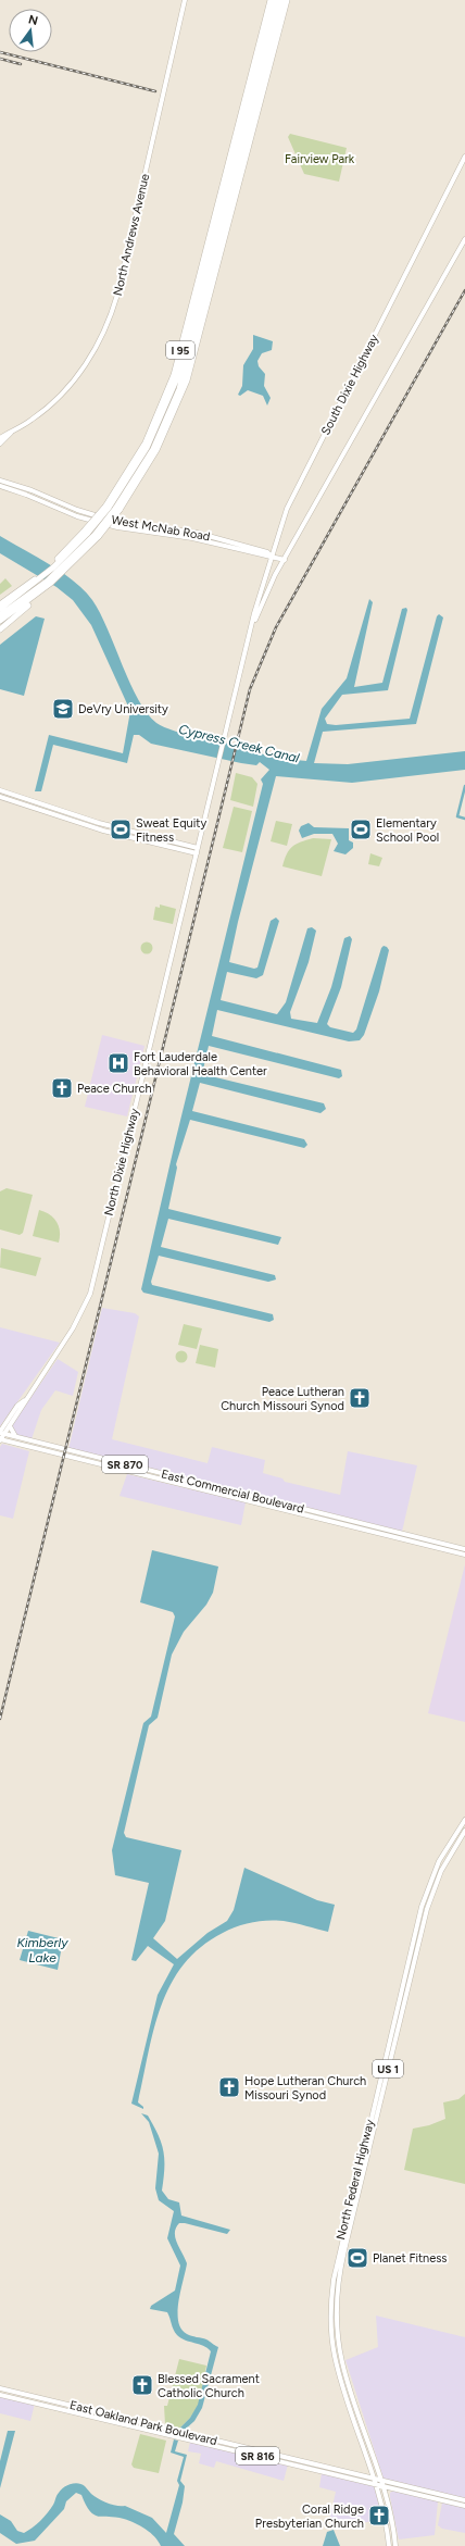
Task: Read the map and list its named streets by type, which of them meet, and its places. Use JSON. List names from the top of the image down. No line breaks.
{"streets":{"highway":["I 95"],"main road":["North Andrews Avenue","South Dixie Highway","West McNab Road","North Dixie Highway","SR 870","East Commercial Boulevard","US 1","North Federal Highway","East Oakland Park Boulevard","SR 816"]},"crossings":[["South Dixie Highway","West McNab Road"],["South Dixie Highway","North Dixie Highway"],["North Dixie Highway","East Commercial Boulevard"],["North Federal Highway","East Oakland Park Boulevard"]],"water":["Cypress Creek Canal","Kimberly Lake"],"parks":["Fairview Park"],"places":{"school or university":["DeVry University"],"sports":["Sweat Equity Fitness","Elementary School Pool","Planet Fitness"],"hospital":["Fort Lauderdale Behavioral Health Center"],"church":["Peace Church","Peace Lutheran Church Missouri Synod","Hope Lutheran Church Missouri Synod","Blessed Sacrament Catholic Church","Coral Ridge Presbyterian Church"]},"north":"top"}
